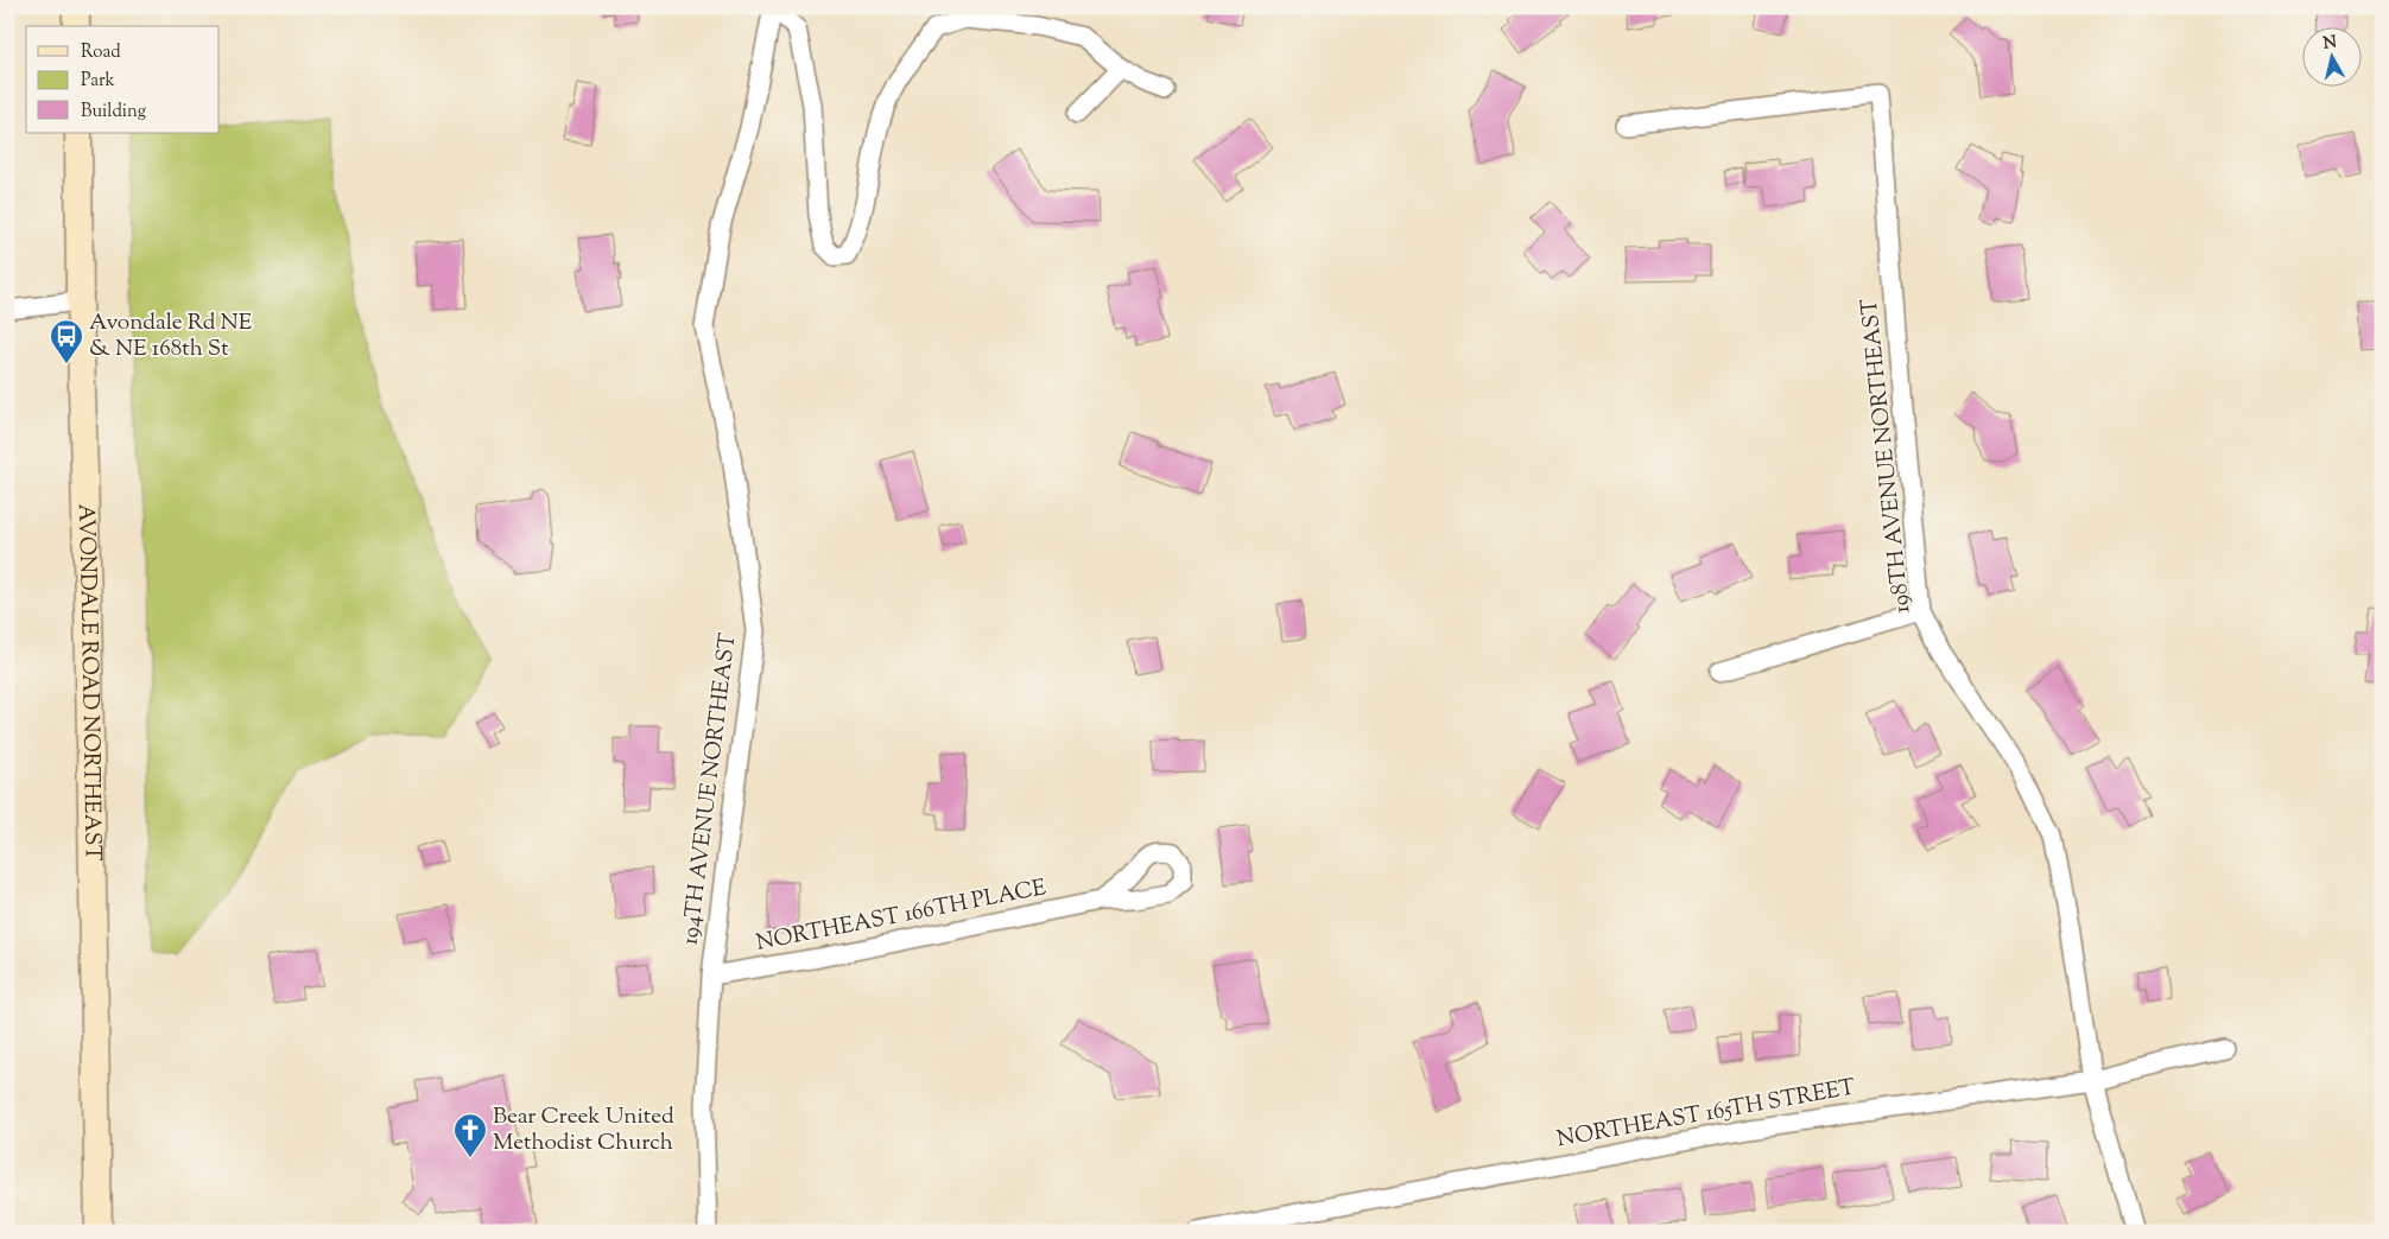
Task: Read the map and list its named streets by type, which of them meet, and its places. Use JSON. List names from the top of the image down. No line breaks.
{"streets":{"main road":["AVONDALE ROAD NORTHEAST"],"street":["198TH AVENUE NORTHEAST","194TH AVENUE NORTHEAST","NORTHEAST 166TH PLACE","NORTHEAST 165TH STREET"]},"crossings":[["198TH AVENUE NORTHEAST","NORTHEAST 165TH STREET"],["194TH AVENUE NORTHEAST","NORTHEAST 166TH PLACE"]],"places":{"bus stop":["Avondale Rd NE & NE 168th St"],"church":["Bear Creek United Methodist Church"]},"legend":["Road","Park","Building"],"north":"top"}
